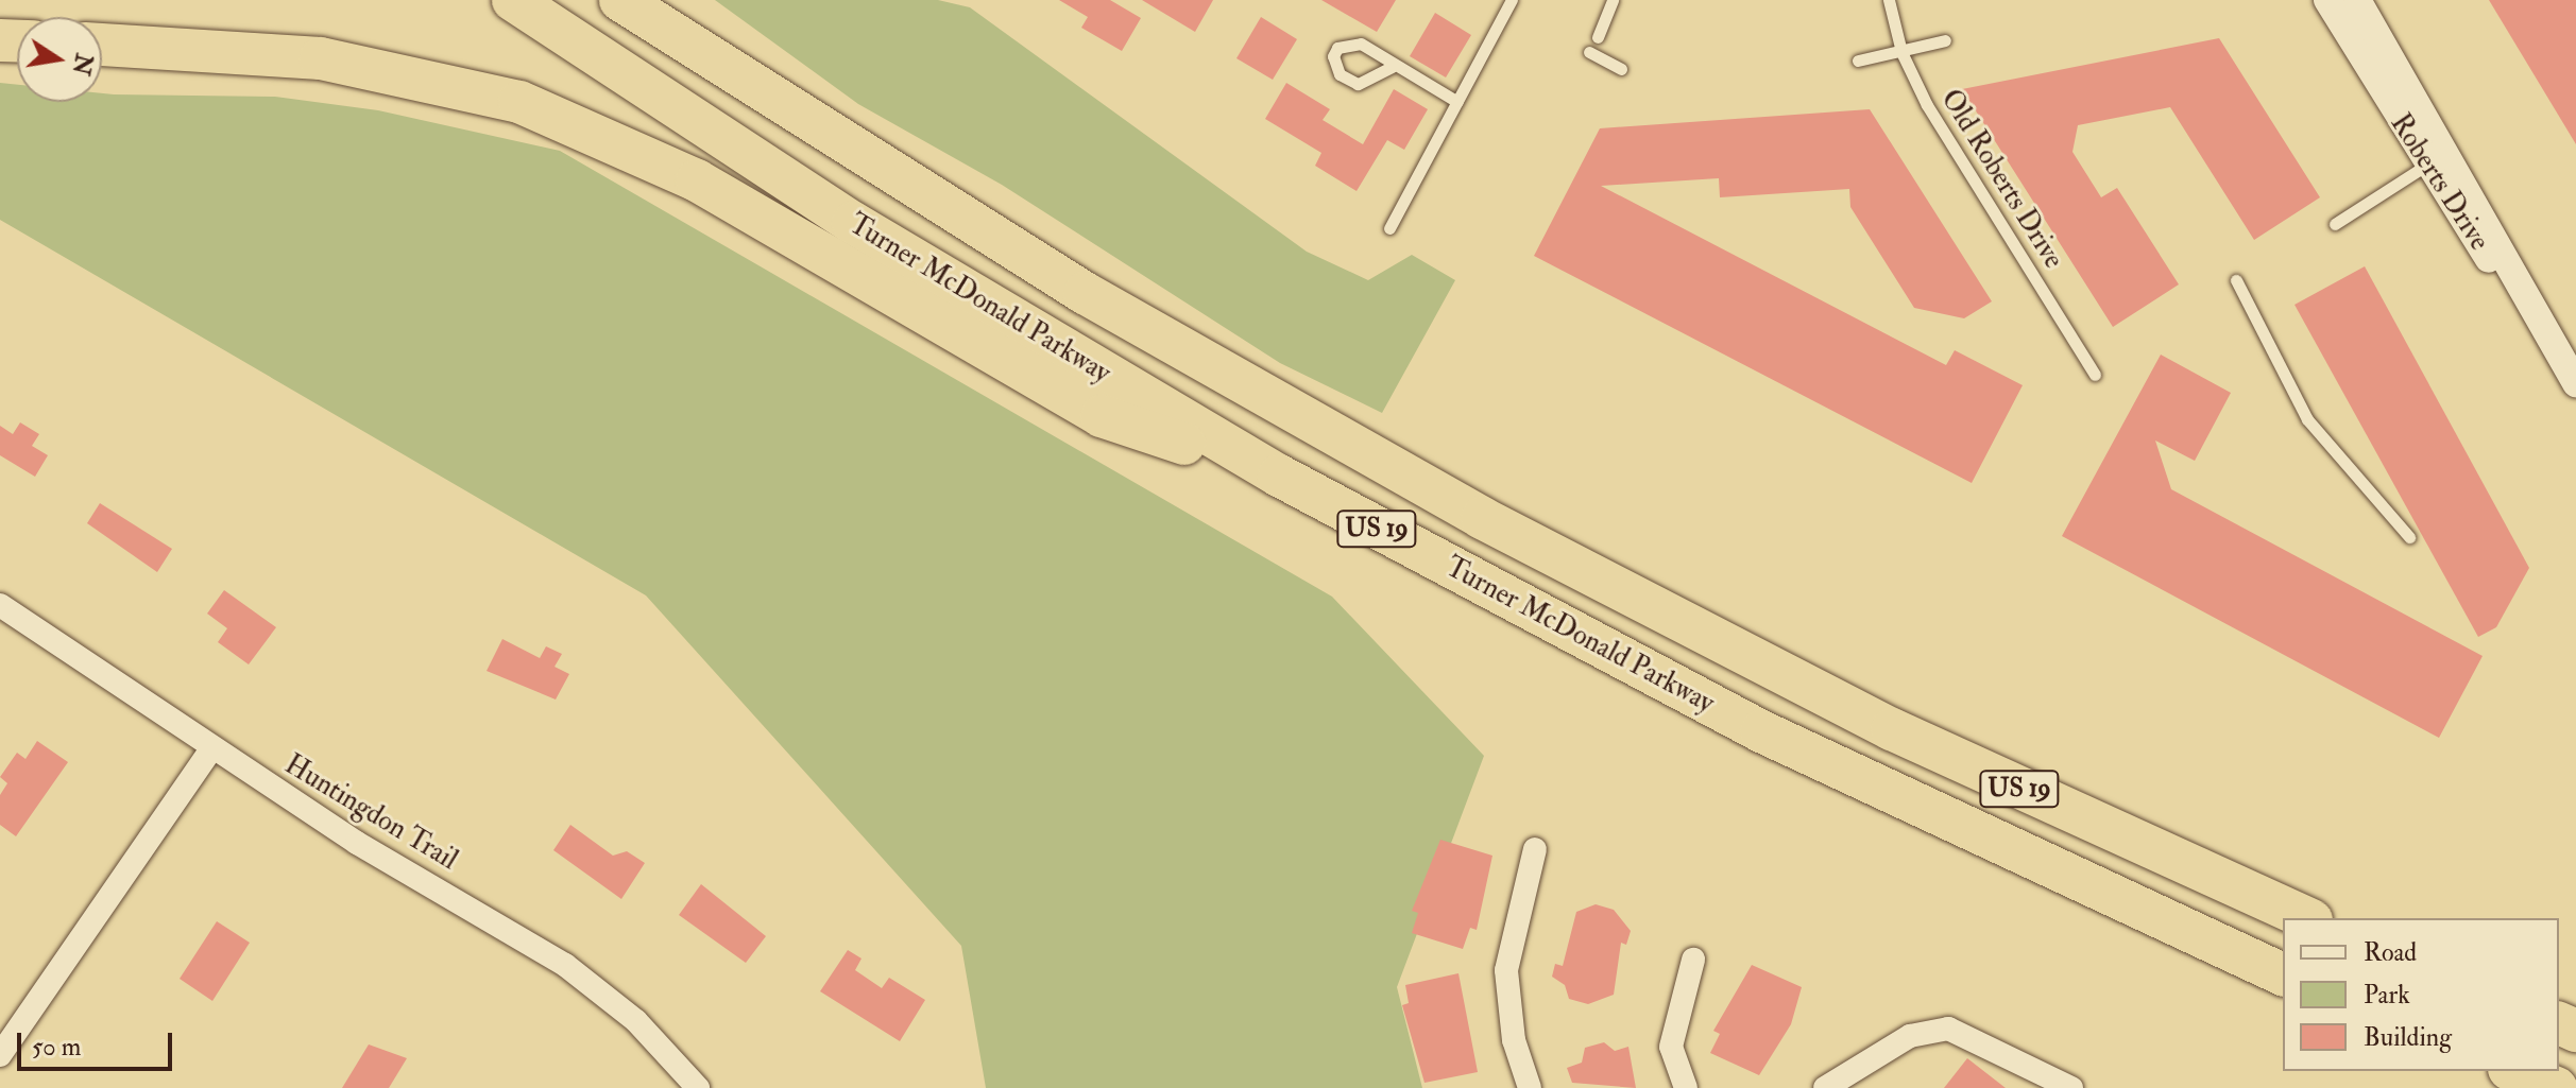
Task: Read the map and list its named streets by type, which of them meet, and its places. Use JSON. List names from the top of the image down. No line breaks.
{"streets":{"highway":["Turner McDonald Parkway","US 19"],"street":["Roberts Drive","Huntingdon Trail"],"lane":["Old Roberts Drive"]},"legend":["Road","Park","Building"],"scale_bar":"50 m","north":"right"}
